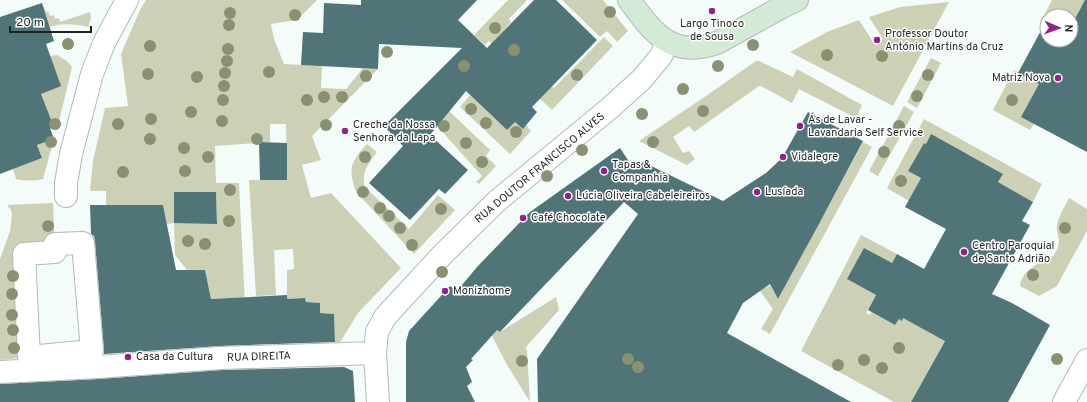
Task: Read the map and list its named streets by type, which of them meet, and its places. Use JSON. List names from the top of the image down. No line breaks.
{"streets":{"street":["RUA DOUTOR FRANCISCO ALVES","RUA DIREITA"]},"crossings":[["RUA DOUTOR FRANCISCO ALVES","RUA DIREITA"]],"places":["Largo Tinoco de Sousa","Professor Doutor António Martins da Cruz","Matriz Nova","Ás de Lavar - Lavandaria Self Service","Creche da Nossa Senhora da Lapa","Vidalegre","Tapas & Companhia","Lusíada","Lúcia Oliveira Cabeleireiros","Café Chocolate","Centro Paroquial de Santo Adrião","Monizhome","Casa da Cultura"],"scale_bar":"20 m","north":"right"}
